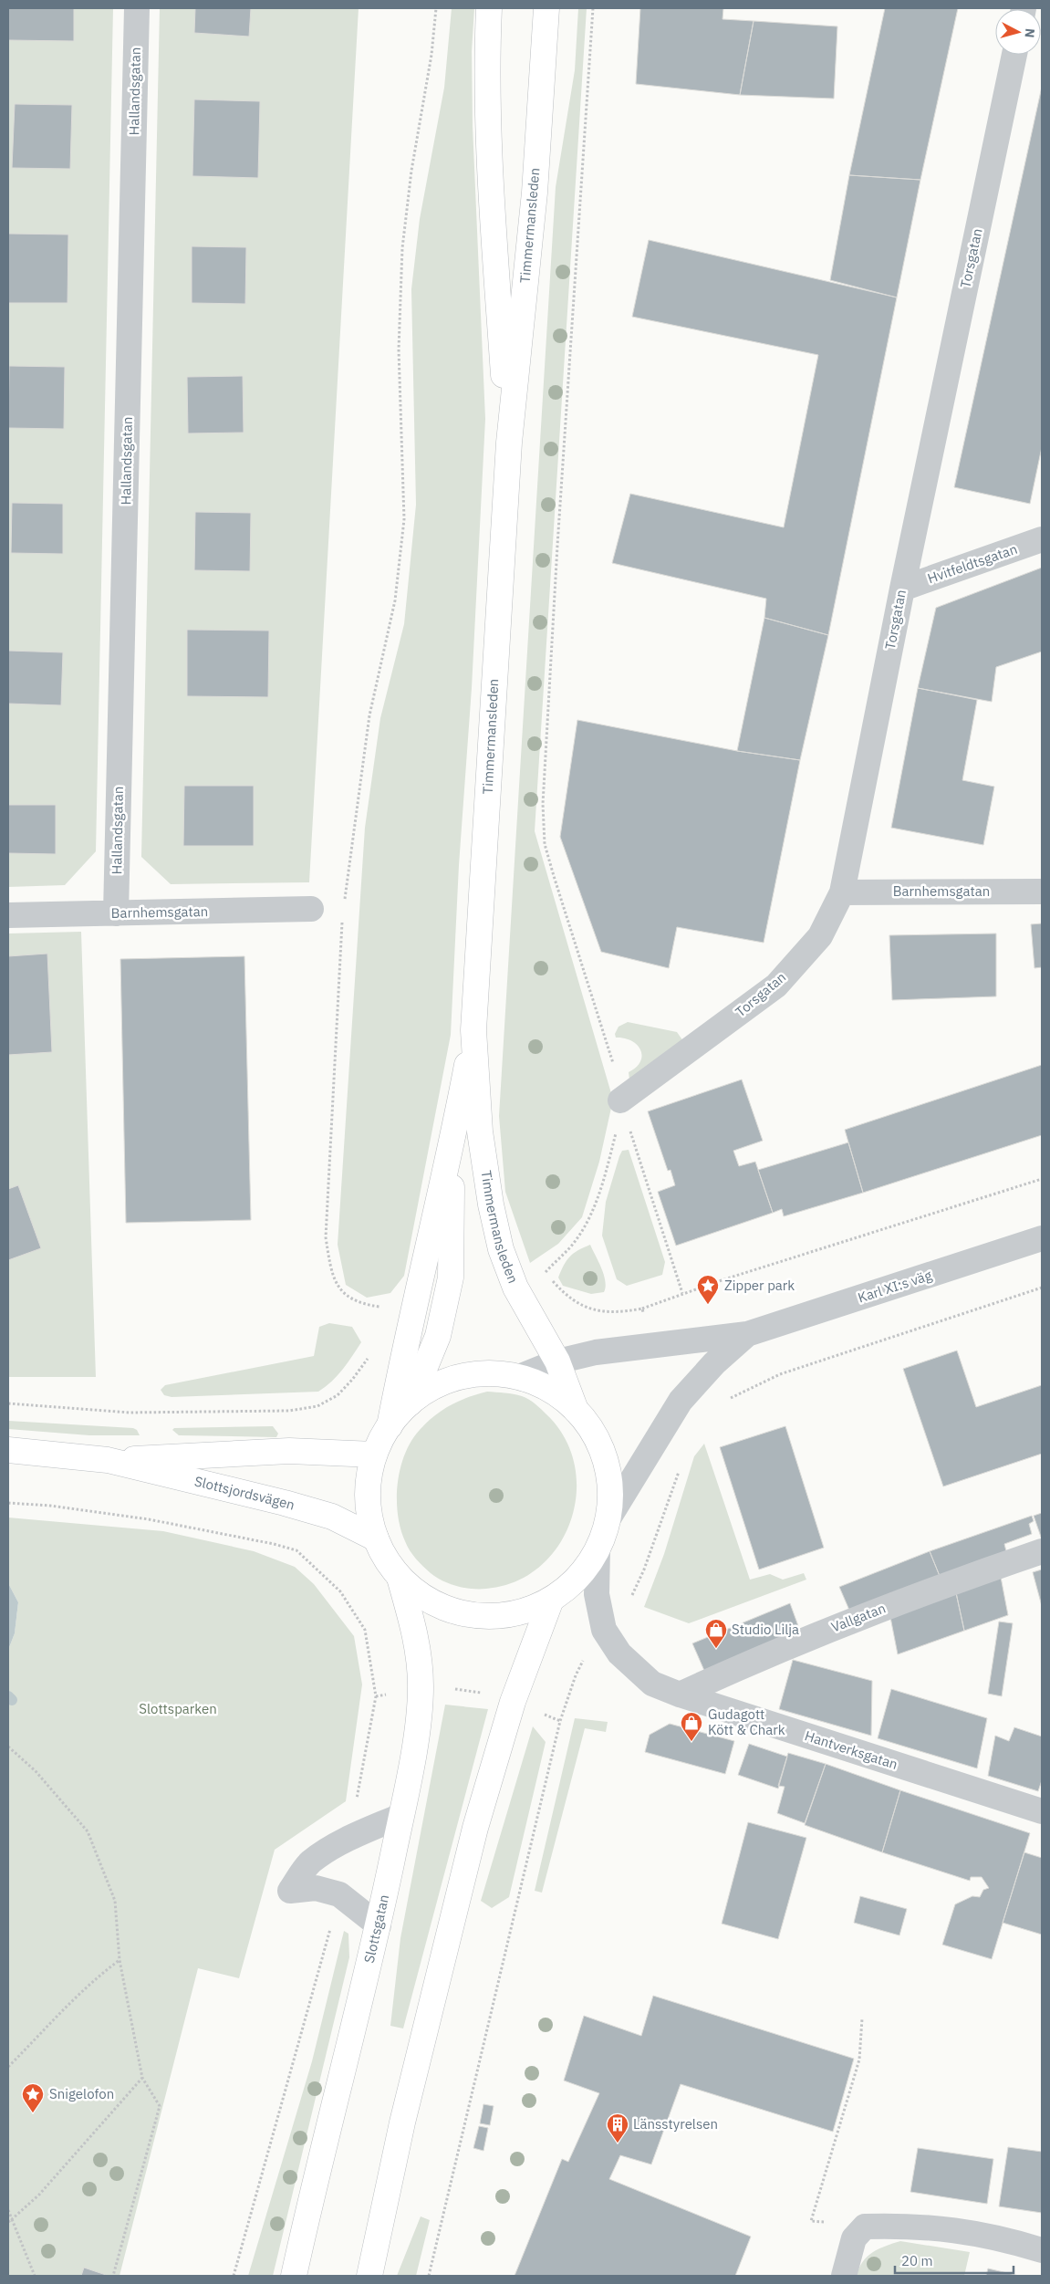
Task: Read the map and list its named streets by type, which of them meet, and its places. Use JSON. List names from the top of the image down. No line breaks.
{"streets":{"main road":["Timmermansleden","Slottsjordsvägen","Slottsgatan"],"street":["Hallandsgatan","Torsgatan","Hvitfeldtsgatan","Barnhemsgatan","Karl XI:s väg","Vallgatan","Hantverksgatan"]},"crossings":[["Hallandsgatan","Barnhemsgatan"],["Timmermansleden","Karl XI:s väg"],["Torsgatan","Hvitfeldtsgatan"],["Torsgatan","Barnhemsgatan"],["Vallgatan","Hantverksgatan"]],"parks":["Slottsparken"],"places":{"place":["Zipper park","Snigelofon"],"shop":["Studio Lilja","Gudagott Kött & Chark"],"building":["Länsstyrelsen"]},"scale_bar":"20 m","north":"right"}
